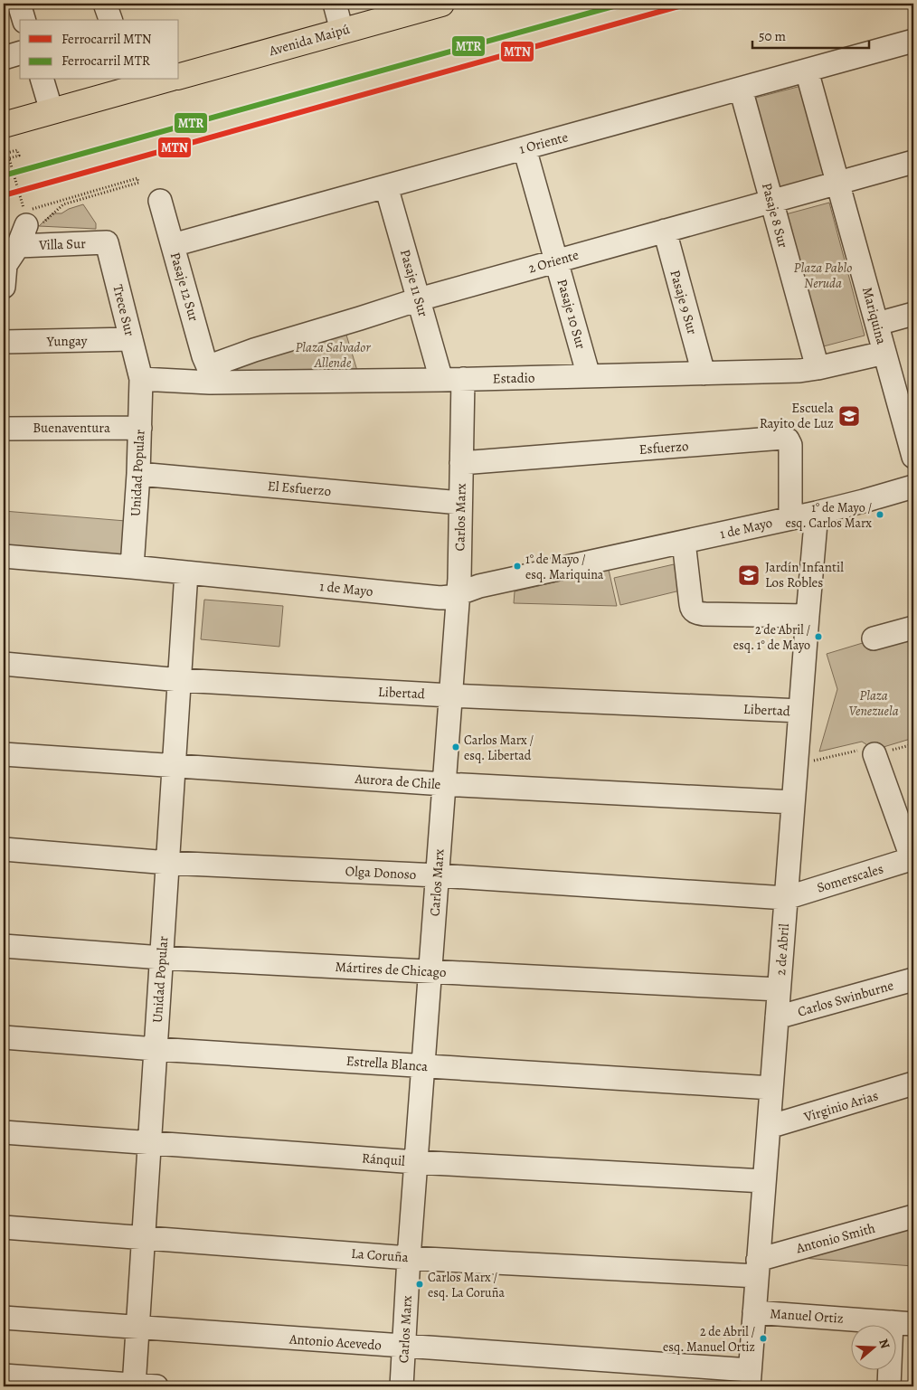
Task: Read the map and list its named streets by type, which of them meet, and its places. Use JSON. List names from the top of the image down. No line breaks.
{"streets":{"main road":["Avenida Maipú"],"street":["1 Oriente","Pasaje 8 Sur","Villa Sur","2 Oriente","Pasaje 11 Sur","Pasaje 12 Sur","Pasaje 9 Sur","Trece Sur","Pasaje 10 Sur","Mariquina","Yungay","Estadio","Buenaventura","Esfuerzo","Unidad Popular","El Esfuerzo","Carlos Marx","1 de Mayo","Libertad","Aurora de Chile","Olga Donoso","Somerscales","2 de Abril","Mártires de Chicago","Carlos Swinburne","Estrella Blanca","Virginio Arias","Ránquil","Antonio Smith","La Coruña","Manuel Ortiz","Antonio Acevedo"]},"crossings":[["1 Oriente","Pasaje 8 Sur"],["1 Oriente","Pasaje 11 Sur"],["1 Oriente","Pasaje 12 Sur"],["1 Oriente","Pasaje 10 Sur"],["1 Oriente","Mariquina"],["Pasaje 8 Sur","2 Oriente"],["Pasaje 8 Sur","Estadio"],["Villa Sur","Trece Sur"],["2 Oriente","Pasaje 11 Sur"],["2 Oriente","Pasaje 12 Sur"],["2 Oriente","Pasaje 9 Sur"],["2 Oriente","Pasaje 10 Sur"],["2 Oriente","Mariquina"],["2 Oriente","Estadio"],["Pasaje 11 Sur","Estadio"],["Pasaje 11 Sur","Carlos Marx"],["Pasaje 12 Sur","Estadio"],["Pasaje 9 Sur","Estadio"],["Trece Sur","Yungay"],["Trece Sur","Estadio"],["Trece Sur","Unidad Popular"],["Pasaje 10 Sur","Estadio"],["Mariquina","Estadio"],["Estadio","Unidad Popular"],["Estadio","Carlos Marx"],["Buenaventura","Unidad Popular"],["Esfuerzo","Carlos Marx"],["Esfuerzo","1 de Mayo"],["Unidad Popular","El Esfuerzo"],["Unidad Popular","1 de Mayo"],["Unidad Popular","Libertad"],["Unidad Popular","Aurora de Chile"],["Unidad Popular","Olga Donoso"],["Unidad Popular","Mártires de Chicago"],["Unidad Popular","Estrella Blanca"],["Unidad Popular","Ránquil"],["Unidad Popular","La Coruña"],["Unidad Popular","Antonio Acevedo"],["El Esfuerzo","Carlos Marx"],["Carlos Marx","1 de Mayo"],["Carlos Marx","Libertad"],["Carlos Marx","Aurora de Chile"],["Carlos Marx","Olga Donoso"],["Carlos Marx","Mártires de Chicago"],["Carlos Marx","Estrella Blanca"],["Carlos Marx","Ránquil"],["Carlos Marx","La Coruña"],["Carlos Marx","Antonio Acevedo"],["1 de Mayo","2 de Abril"],["Libertad","2 de Abril"],["Aurora de Chile","2 de Abril"],["Olga Donoso","Somerscales"],["Olga Donoso","2 de Abril"],["Somerscales","2 de Abril"],["2 de Abril","Mártires de Chicago"],["2 de Abril","Carlos Swinburne"],["2 de Abril","Estrella Blanca"],["2 de Abril","Virginio Arias"],["2 de Abril","Ránquil"],["2 de Abril","Antonio Smith"],["2 de Abril","La Coruña"],["2 de Abril","Manuel Ortiz"],["2 de Abril","Antonio Acevedo"],["Antonio Smith","La Coruña"]],"parks":["Plaza Pablo Neruda","Plaza Salvador Allende","Plaza Venezuela"],"places":{"school or university":["Escuela Rayito de Luz","Jardín Infantil Los Robles"],"other":["1° de Mayo / esq. Carlos Marx","1° de Mayo / esq. Mariquina","2 de Abril / esq. 1° de Mayo","Carlos Marx / esq. Libertad","Carlos Marx / esq. La Coruña","2 de Abril / esq. Manuel Ortiz"]},"lines":["rail line MTN","rail line MTR"],"legend":["Ferrocarril MTN","Ferrocarril MTR"],"scale_bar":"50 m","north":"right"}
